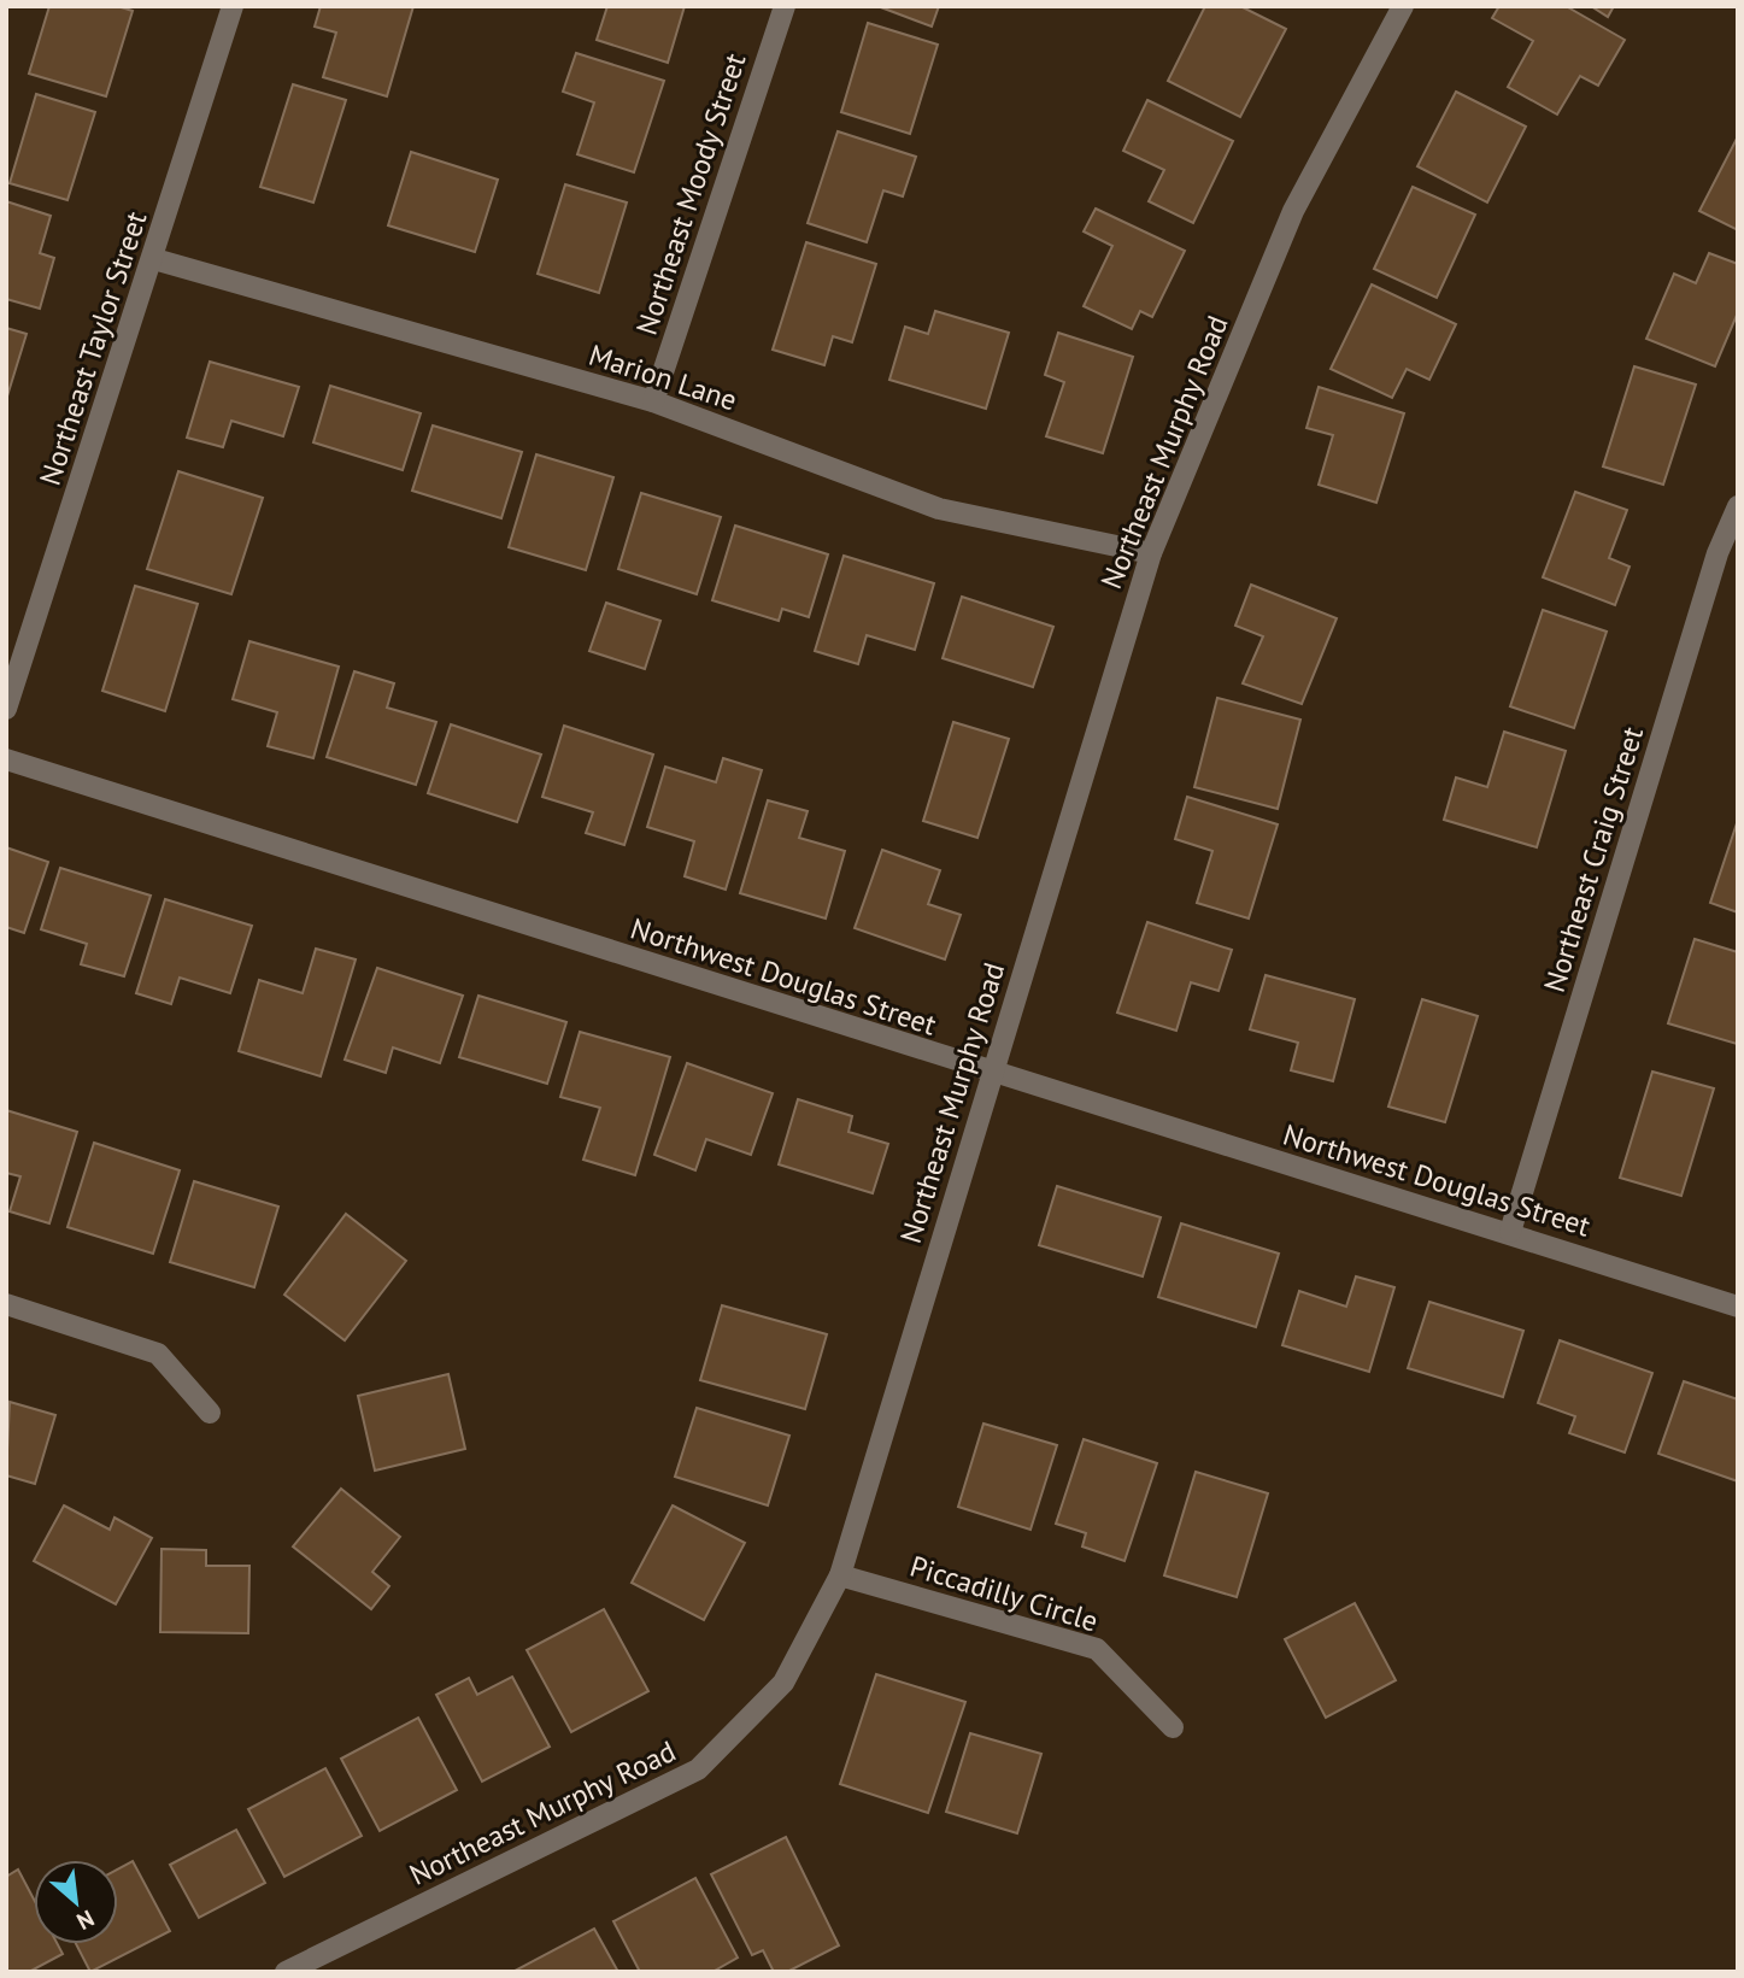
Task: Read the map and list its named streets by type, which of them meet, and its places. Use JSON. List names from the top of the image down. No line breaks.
{"streets":{"street":["Northeast Moody Street","Northeast Taylor Street","Marion Lane","Northeast Murphy Road","Northeast Craig Street","Northwest Douglas Street","Piccadilly Circle"]},"crossings":[["Northeast Moody Street","Marion Lane"],["Northeast Taylor Street","Marion Lane"],["Marion Lane","Northeast Murphy Road"],["Northeast Murphy Road","Northwest Douglas Street"],["Northeast Murphy Road","Piccadilly Circle"],["Northeast Craig Street","Northwest Douglas Street"]],"north":"bottom right"}
